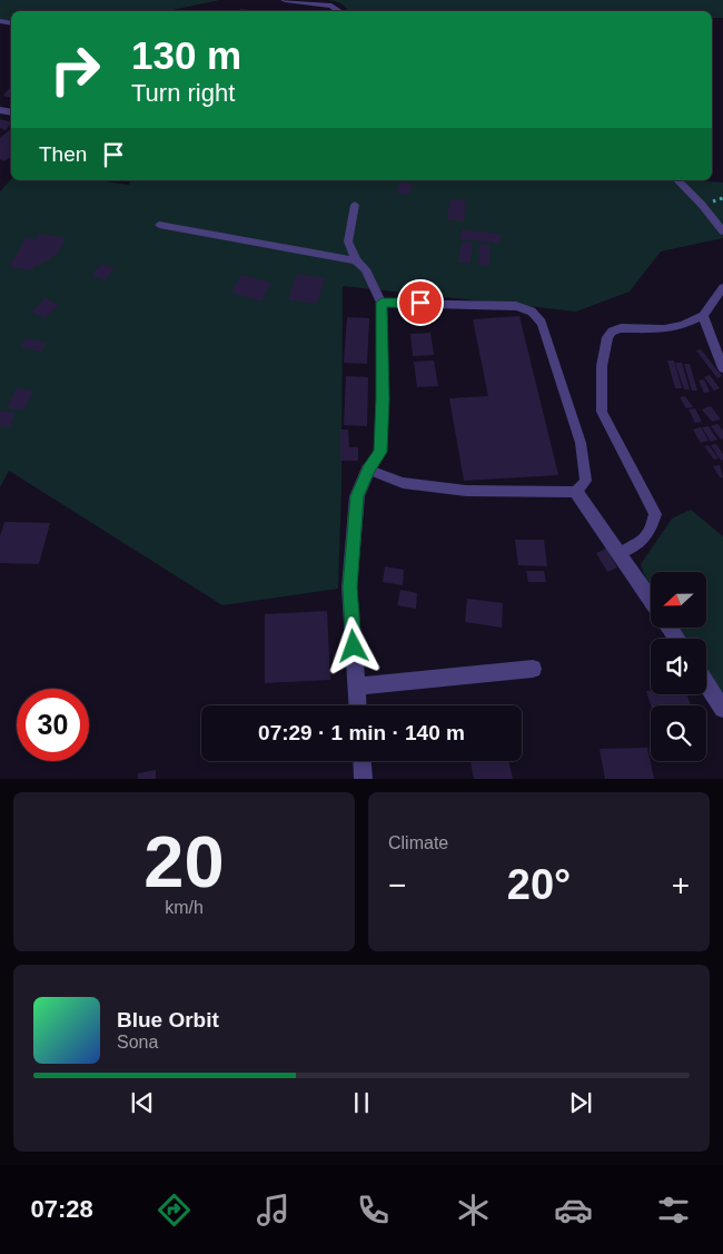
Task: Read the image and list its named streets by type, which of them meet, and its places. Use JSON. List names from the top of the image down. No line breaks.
{"north":"left","page":{"turn":["130 m","Turn right"],"then":"Then","limit":"30","trip":"07:29 · 1 min · 140 m","tile":[["20","km/h"],"Climate"],"heat":["−","20°","+"],"song":["Blue Orbit","Sona"],"tabs":"07:28"}}
